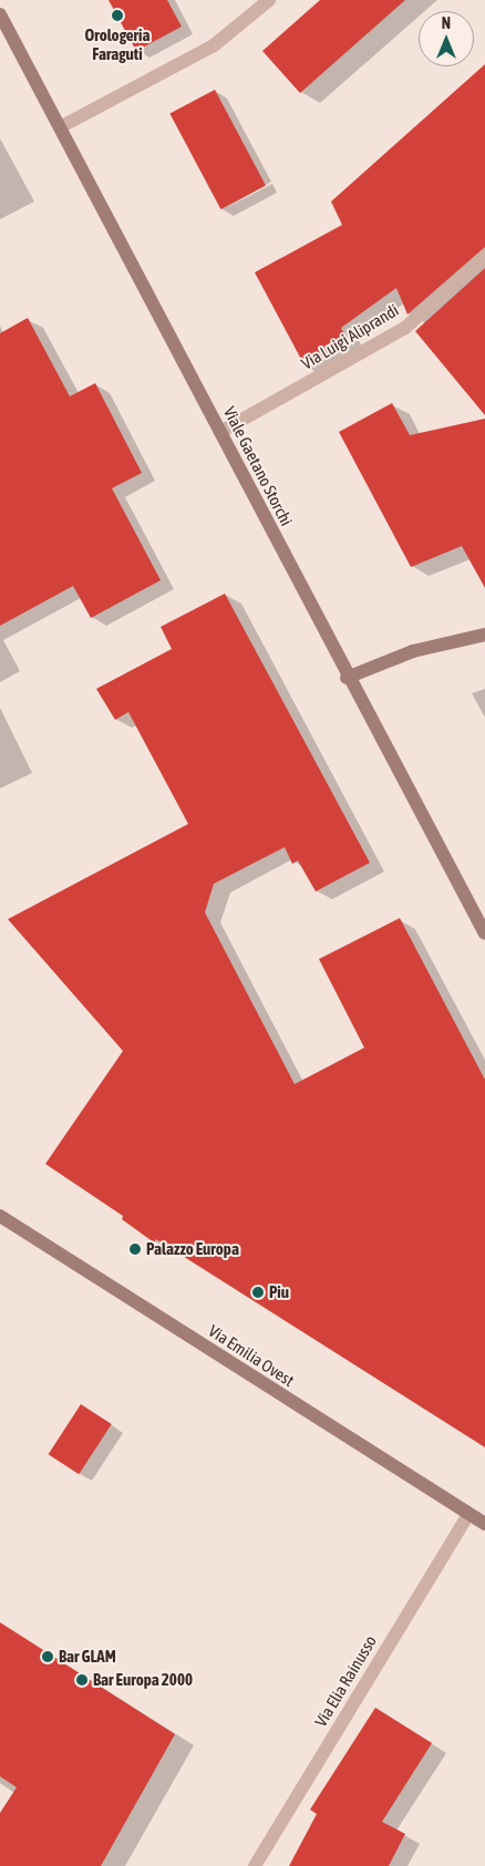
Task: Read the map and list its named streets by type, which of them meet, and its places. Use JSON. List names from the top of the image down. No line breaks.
{"streets":{"street":["Via Luigi Aliprandi","Viale Gaetano Storchi","Via Emilia Ovest","Via Elia Rainusso"]},"crossings":[["Via Luigi Aliprandi","Viale Gaetano Storchi"],["Via Emilia Ovest","Via Elia Rainusso"]],"places":["Orologeria Faraguti","Palazzo Europa","Piu","Bar GLAM","Bar Europa 2000"],"north":"top"}
